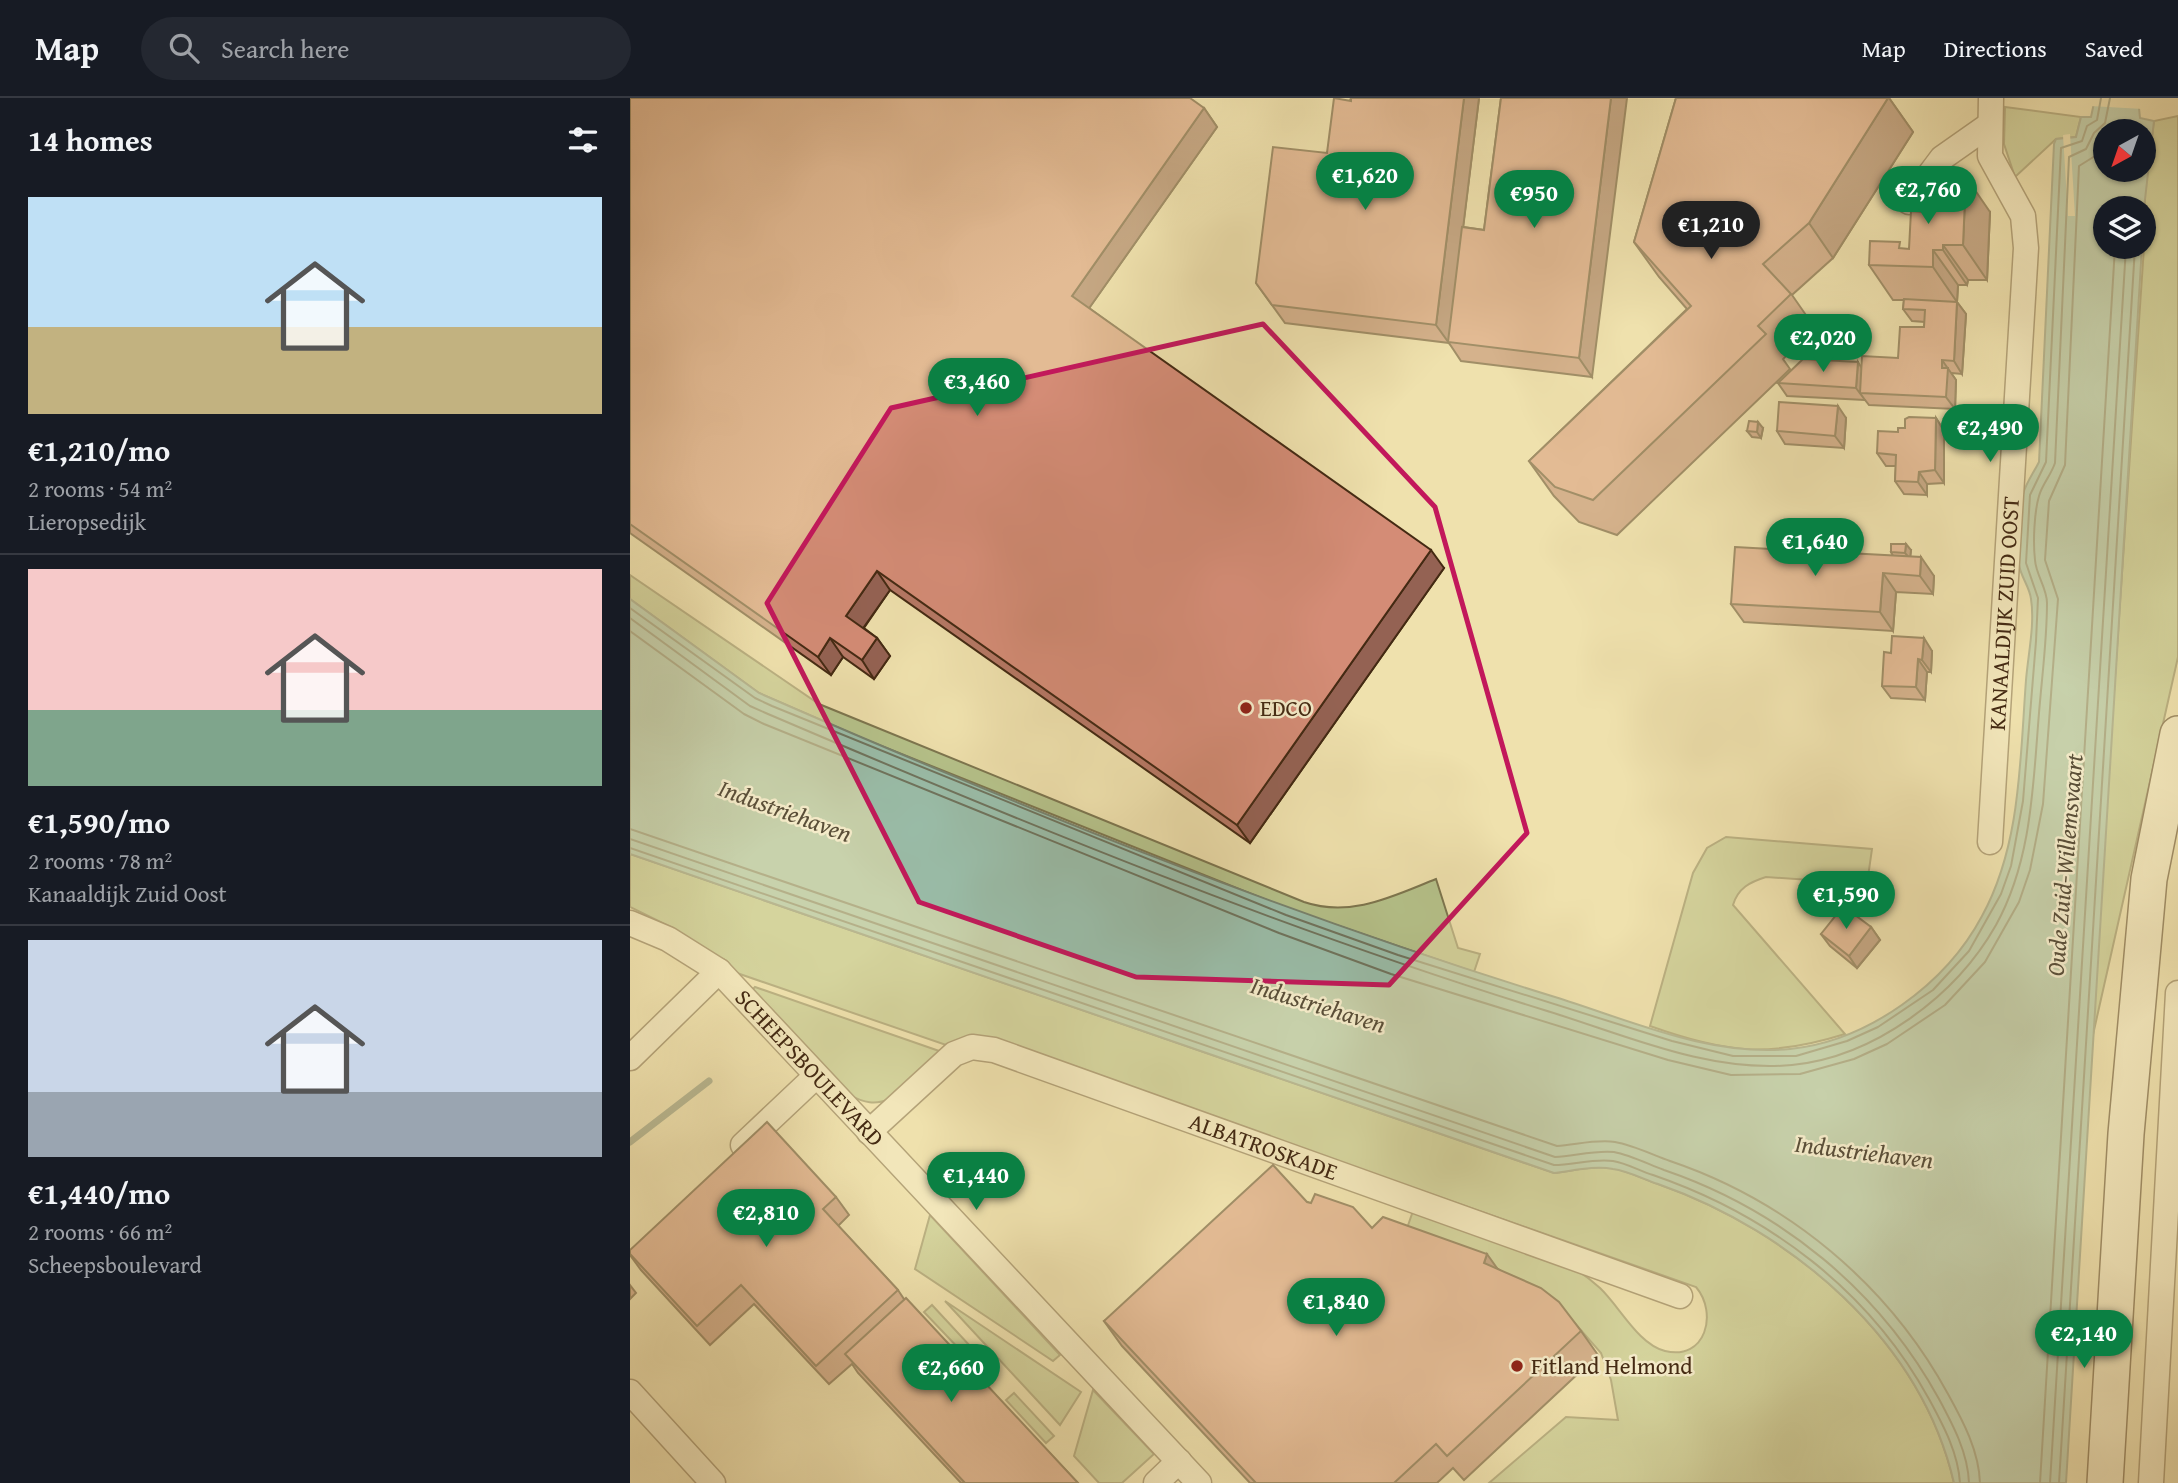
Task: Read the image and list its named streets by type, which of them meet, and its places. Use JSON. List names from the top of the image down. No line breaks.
{"streets":{"street":["KANAALDIJK ZUID OOST","SCHEEPSBOULEVARD","ALBATROSKADE"]},"crossings":[["SCHEEPSBOULEVARD","ALBATROSKADE"]],"water":["Industriehaven","Oude Zuid-Willemsvaart"],"places":["EDCO","Fitland Helmond"],"north":"bottom left","page":{"header":"Map","search":"Search here","nav":["Map","Directions","Saved"],"heading":"14 homes","price":["€1,620","€2,760","€950","€1,210","€2,020","€3,460","€2,490","€1,640","€1,590","€1,440","€2,810","€1,840","€2,140","€2,660"],"list":[{"name":"€1,210/mo","note":"2 rooms · 54 m² · Lieropsedijk"},{"name":"€1,590/mo","note":"2 rooms · 78 m² · Kanaaldijk Zuid Oost"},{"name":"€1,440/mo","note":"2 rooms · 66 m² · Scheepsboulevard"}]}}
